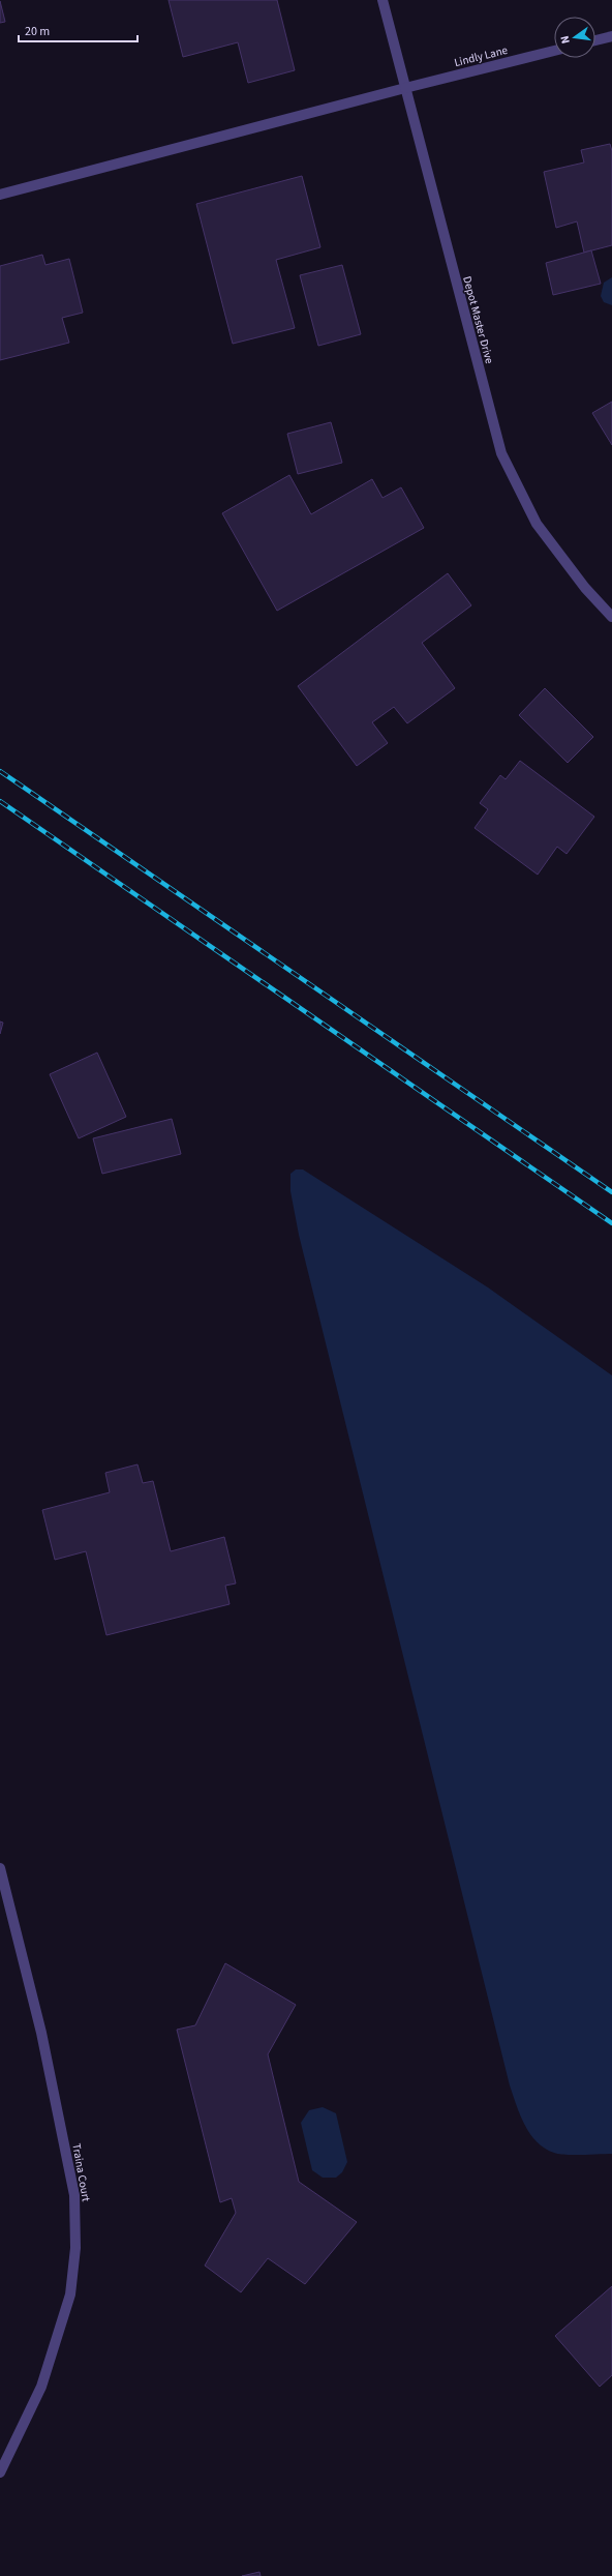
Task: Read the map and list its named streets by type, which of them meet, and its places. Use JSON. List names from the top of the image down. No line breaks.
{"streets":{"street":["Lindly Lane","Depot Master Drive","Traina Court"]},"crossings":[["Lindly Lane","Depot Master Drive"]],"scale_bar":"20 m","north":"left"}
